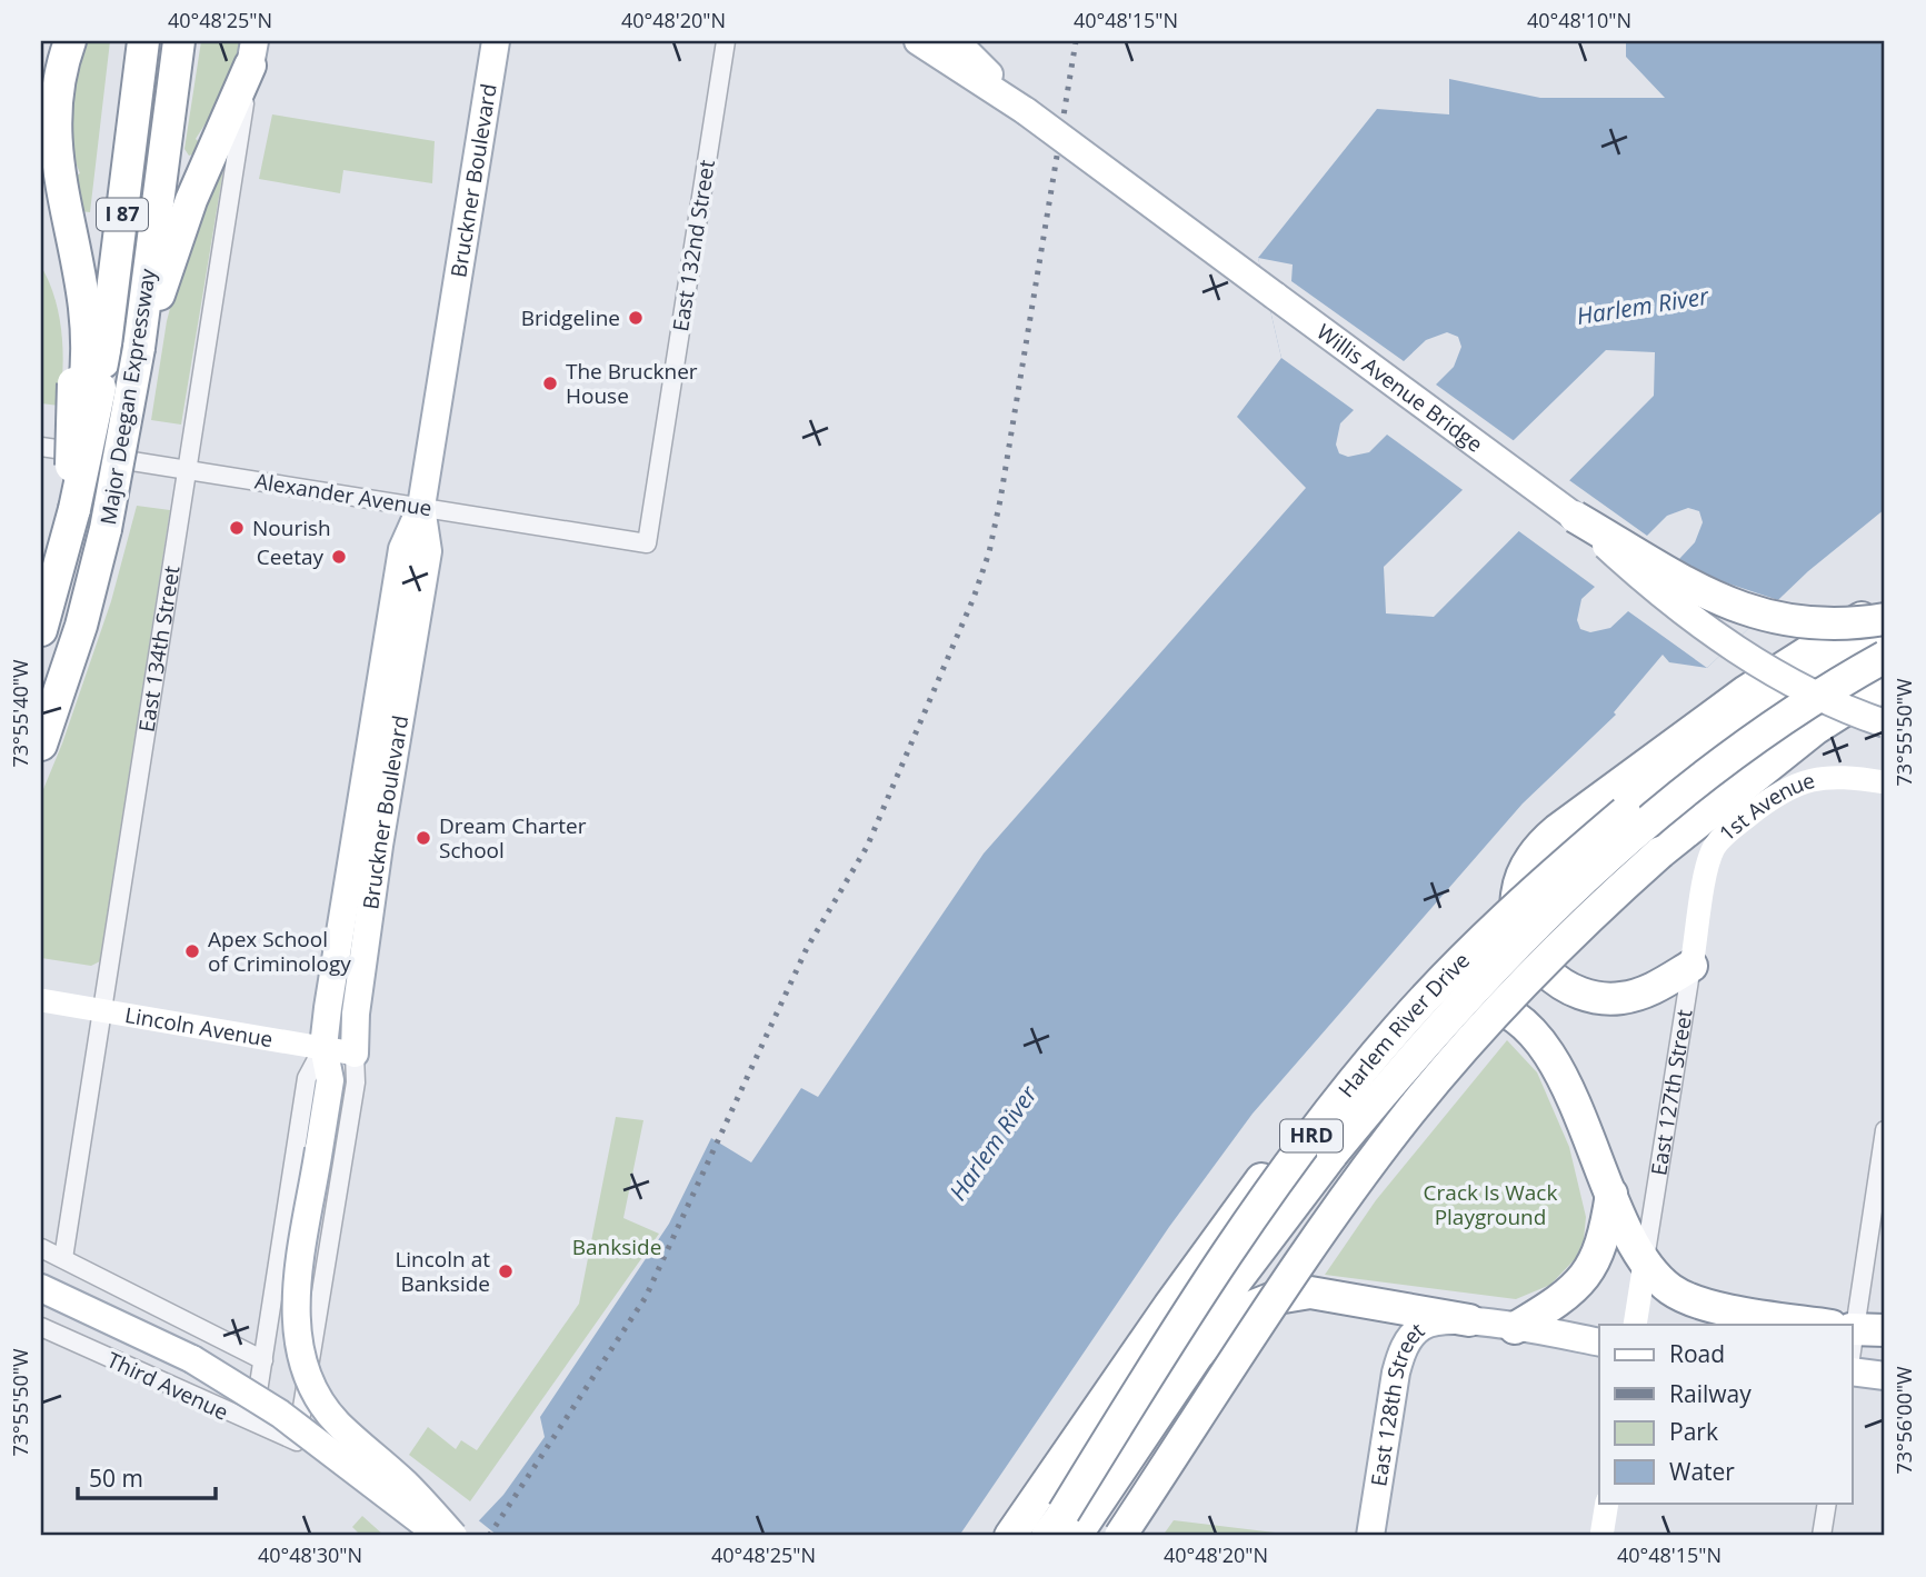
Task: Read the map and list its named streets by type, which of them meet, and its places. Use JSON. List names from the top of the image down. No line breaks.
{"streets":{"highway":["I 87","Major Deegan Expressway","Harlem River Drive","HRD"],"main road":["Bruckner Boulevard","Willis Avenue Bridge","1st Avenue","Lincoln Avenue","East 127th Street","East 128th Street"],"street":["East 132nd Street","Alexander Avenue","East 134th Street","Third Avenue"]},"crossings":[["Bruckner Boulevard","Alexander Avenue"],["Bruckner Boulevard","Lincoln Avenue"],["Bruckner Boulevard","Third Avenue"],["East 132nd Street","Alexander Avenue"],["Alexander Avenue","East 134th Street"],["East 134th Street","Lincoln Avenue"],["1st Avenue","East 127th Street"]],"water":["Harlem River"],"parks":["Crack Is Wack Playground","Bankside"],"places":["Bridgeline","The Bruckner House","Nourish","Ceetay","Dream Charter School","Apex School of Criminology","Lincoln at Bankside"],"legend":["Road","Railway","Park","Water"],"scale_bar":"50 m","coordinates":["40°48'25\"N","40°48'20\"N","40°48'15\"N","40°48'10\"N","73°55'40\"W","73°55'50\"W","73°56'00\"W","40°48'30\"N"]}
